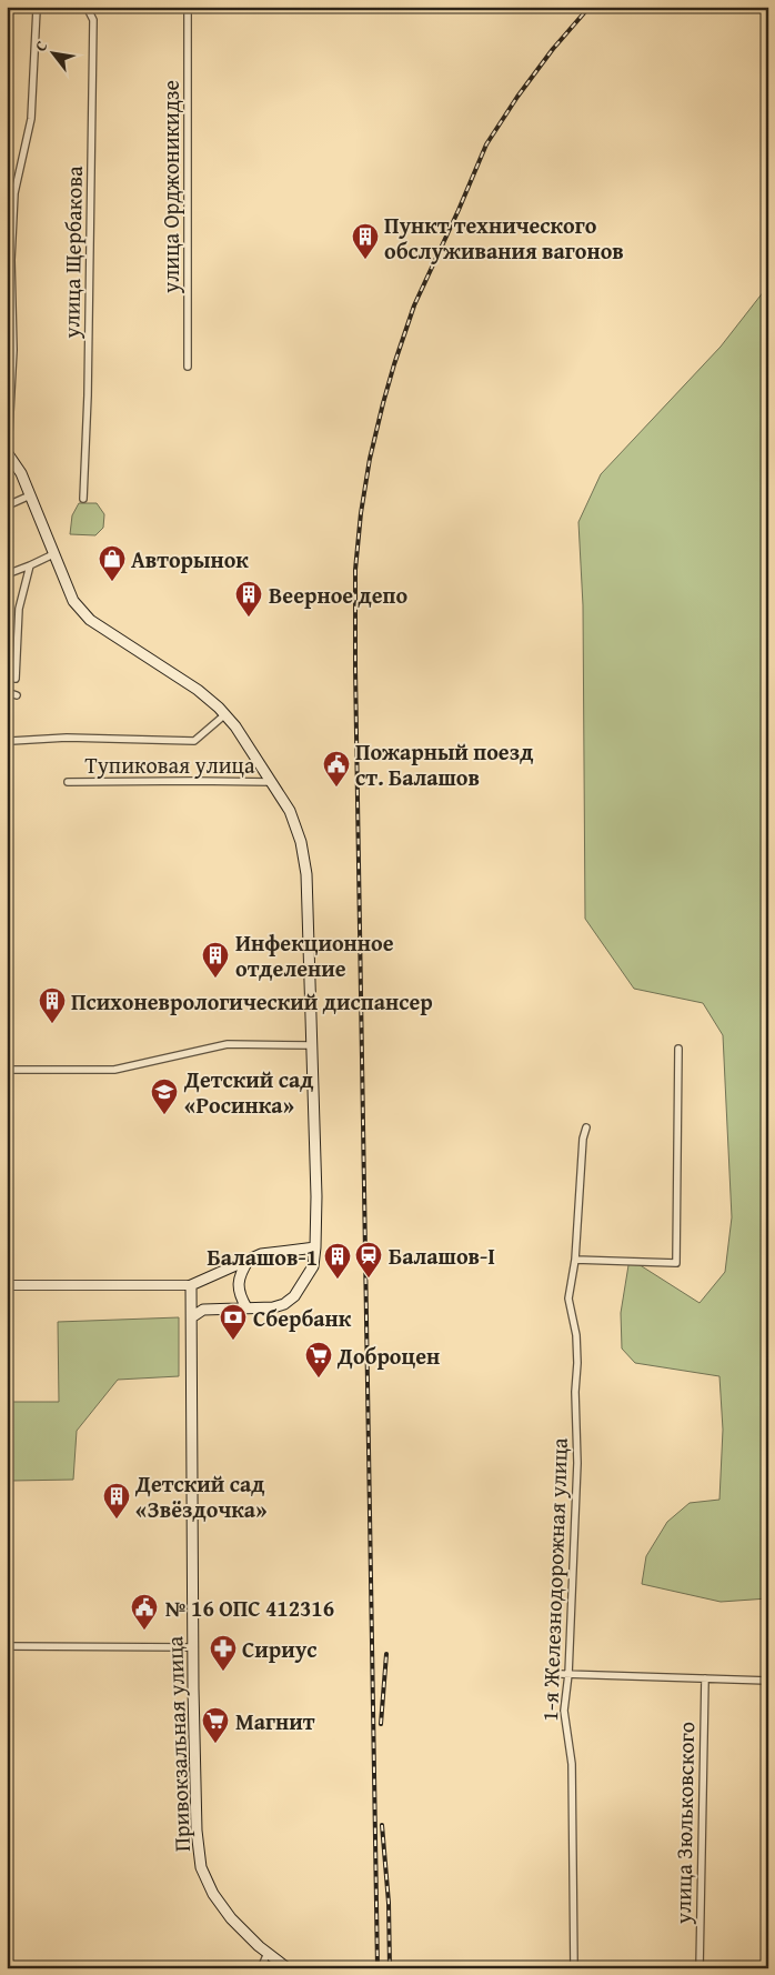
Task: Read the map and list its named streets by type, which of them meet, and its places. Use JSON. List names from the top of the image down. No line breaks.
{"streets":{"main road":["Привокзальная улица"],"street":["улица Орджоникидзе","улица Щербакова","Тупиковая улица","1-я Железнодорожная улица","улица Зюльковского"]},"places":{"building":["Пункт технического обслуживания вагонов","Веерное депо","Инфекционное отделение","Психоневрологический диспансер","Балашов-1","Детский сад «Звёздочка»"],"shop":["Авторынок"],"public building":["Пожарный поезд ст. Балашов","№ 16 ОПС 412316"],"school or university":["Детский сад «Росинка»"],"station":["Балашов-I"],"bank":["Сбербанк"],"supermarket":["Доброцен","Магнит"],"pharmacy":["Сириус"]},"north":"top left"}
